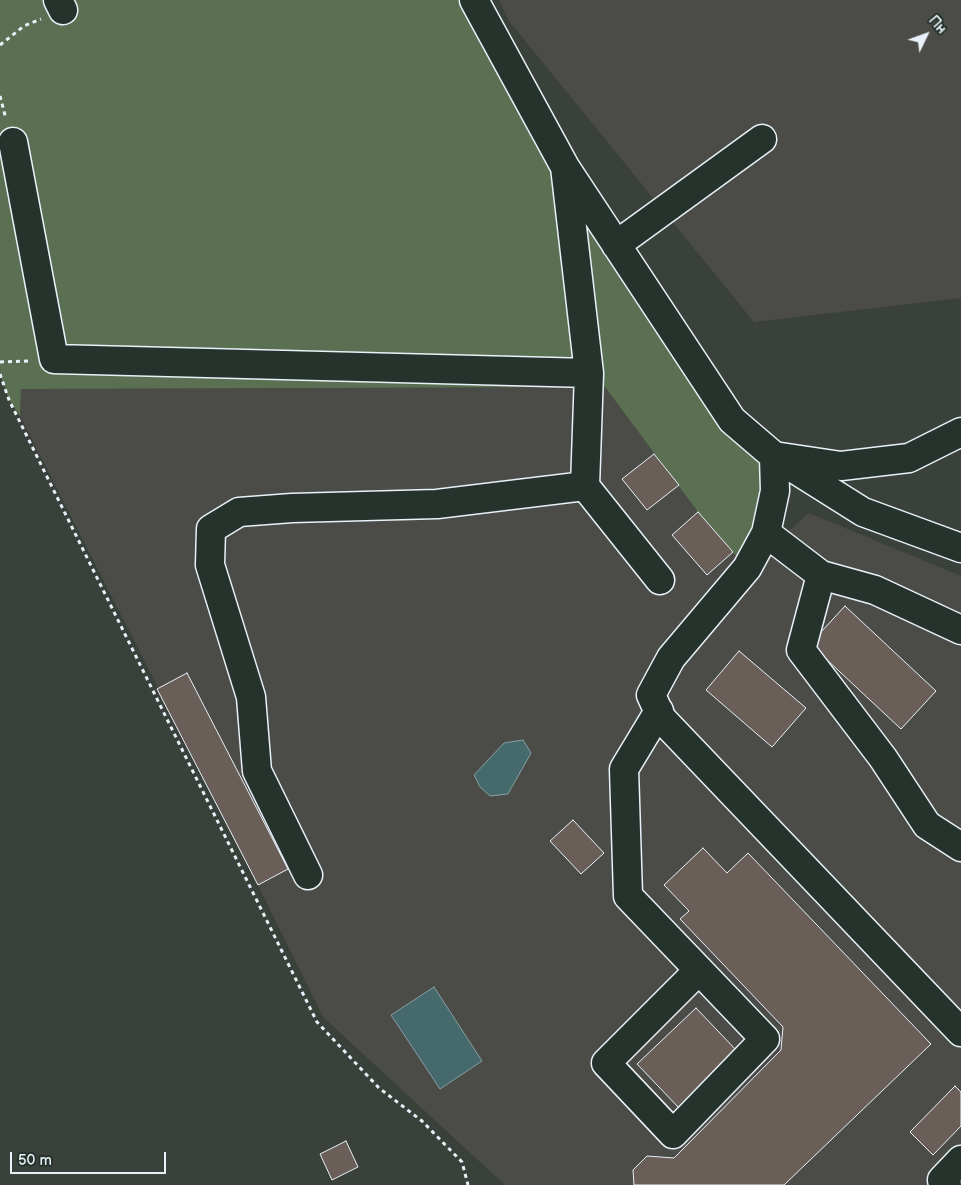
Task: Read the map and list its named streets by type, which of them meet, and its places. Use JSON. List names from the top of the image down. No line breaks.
{"scale_bar":"50 m","north":"top right"}
